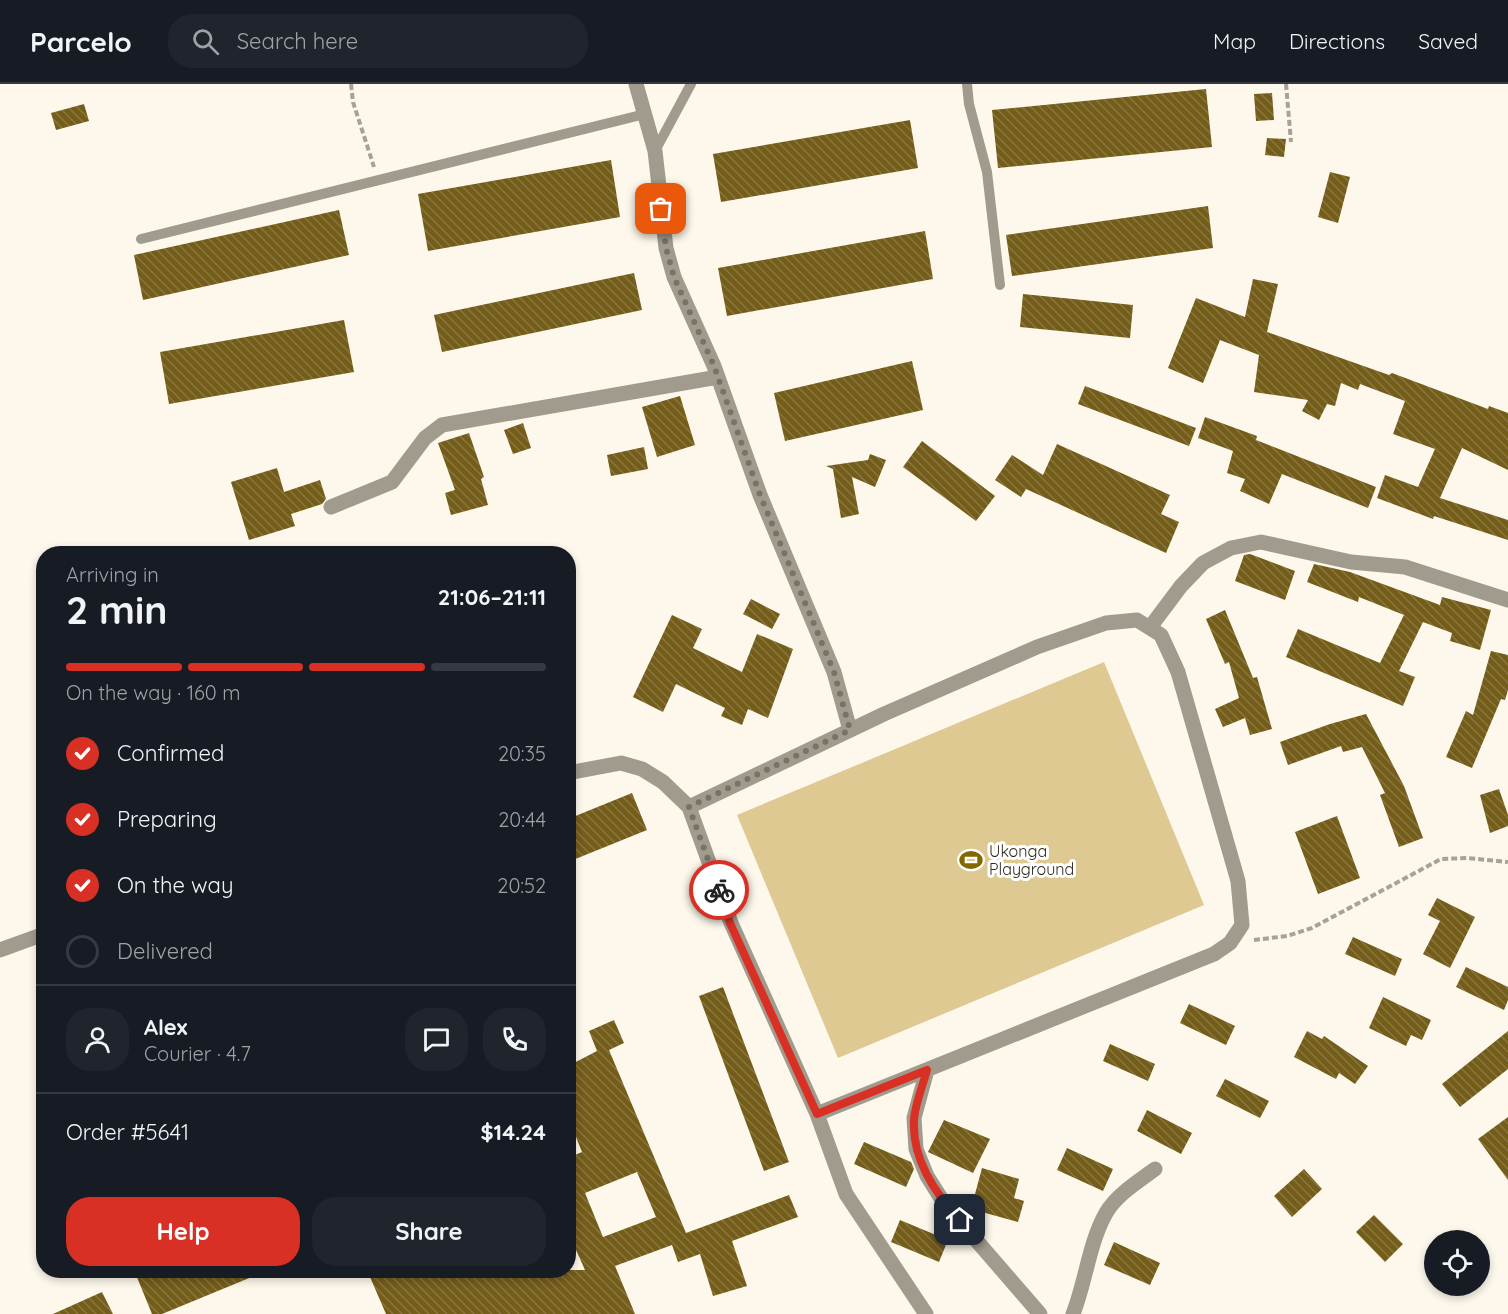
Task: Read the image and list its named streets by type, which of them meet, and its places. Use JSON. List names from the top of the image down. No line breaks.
{"places":{"sports":["Ukonga Playground"]},"page":{"header":"Parcelo","search":"Search here","nav":["Map","Directions","Saved"],"heading":["2 min","Arriving in","21:06–21:11"],"panel":["Alex","Courier · 4.7","Order #5641","$14.24"],"bar":"On the way · 160 m","list":[["Confirmed","20:35"],["Preparing","20:44"],["On the way","20:52"],"Delivered"],"buttons":["Help","Share"]}}
